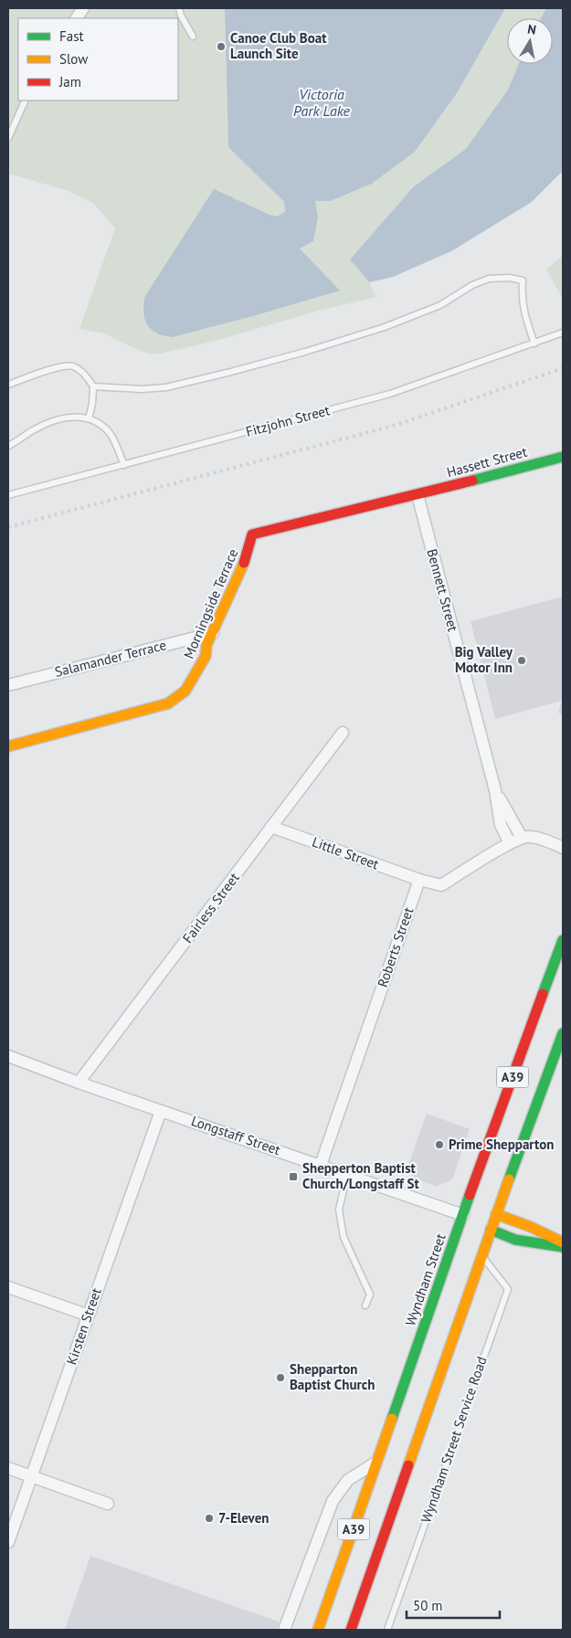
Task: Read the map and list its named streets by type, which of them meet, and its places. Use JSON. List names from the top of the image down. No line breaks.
{"streets":{"main road":["Hassett Street","Morningside Terrace","A39","Wyndham Street"],"street":["Bennett Street","Salamander Terrace","Little Street","Fairless Street","Roberts Street","Longstaff Street","Kirsten Street"],"lane":["Fitzjohn Street","Wyndham Street Service Road"]},"crossings":[["Hassett Street","Bennett Street"],["Hassett Street","Morningside Terrace"],["Bennett Street","Morningside Terrace"],["Morningside Terrace","Salamander Terrace"],["Little Street","Fairless Street"],["Little Street","Roberts Street"],["Fairless Street","Longstaff Street"],["Roberts Street","Longstaff Street"],["A39","Wyndham Street Service Road"],["Longstaff Street","Wyndham Street"],["Longstaff Street","Kirsten Street"]],"water":["Victoria Park Lake"],"places":{"other":["Canoe Club Boat Launch Site","Big Valley Motor Inn","Prime Shepparton","Shepparton Baptist Church","7-Eleven"],"transit":["Shepperton Baptist Church/Longstaff St"]},"legend":["Fast","Slow","Jam"],"scale_bar":"50 m","north":"top"}
